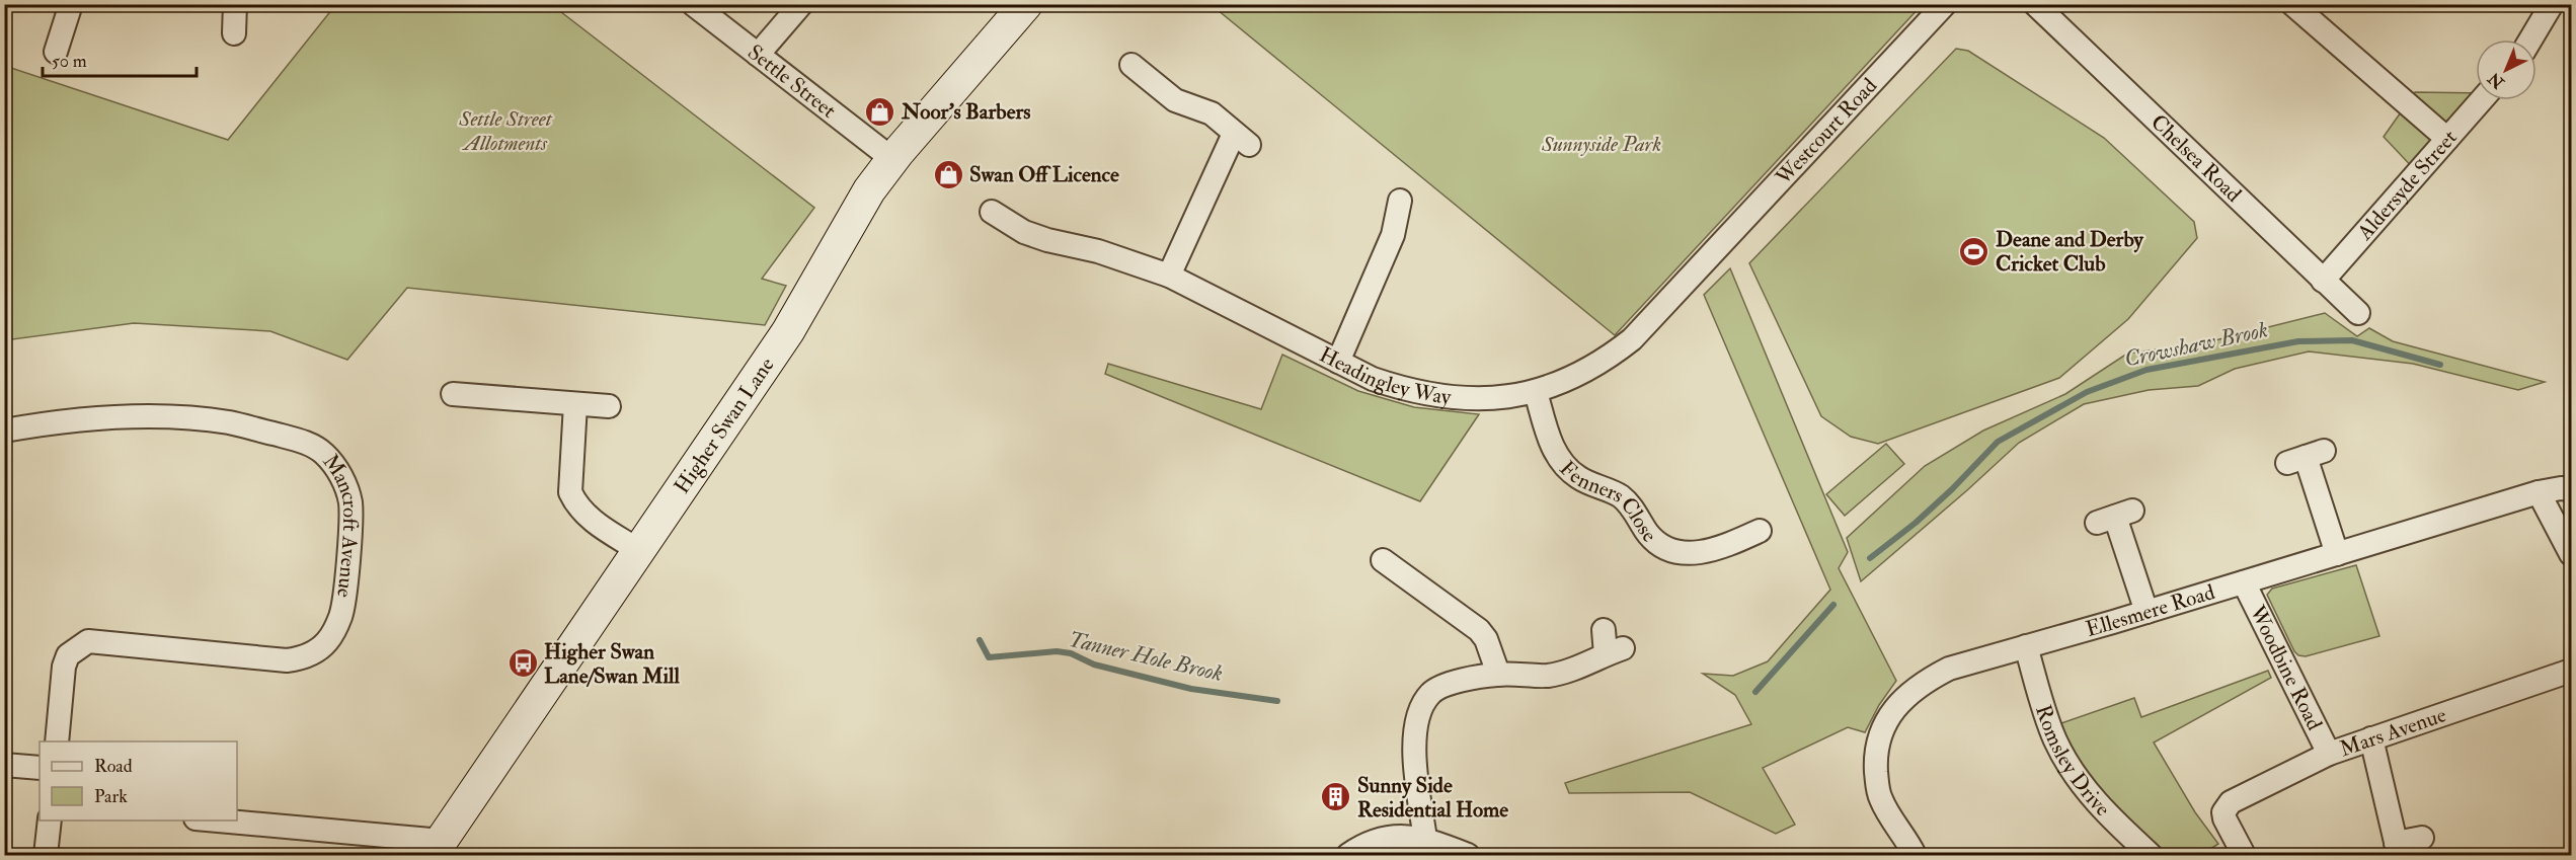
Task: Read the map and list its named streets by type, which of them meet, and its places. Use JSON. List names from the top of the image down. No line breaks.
{"streets":{"street":["Settle Street","Westcourt Road","Chelsea Road","Aldersyde Street","Headingley Way","Higher Swan Lane","Fenners Close","Mancroft Avenue","Ellesmere Road","Woodbine Road","Mars Avenue","Romsley Drive"]},"crossings":[["Settle Street","Higher Swan Lane"],["Westcourt Road","Headingley Way"],["Chelsea Road","Aldersyde Street"],["Headingley Way","Fenners Close"],["Ellesmere Road","Woodbine Road"],["Ellesmere Road","Romsley Drive"],["Woodbine Road","Mars Avenue"]],"water":["Crowshaw Brook","Tanner Hole Brook"],"parks":["Settle Street Allotments","Sunnyside Park"],"places":{"shop":["Noor's Barbers","Swan Off Licence"],"sports":["Deane and Derby Cricket Club"],"bus stop":["Higher Swan Lane/Swan Mill"],"building":["Sunny Side Residential Home"]},"legend":["Road","Park"],"scale_bar":"50 m","north":"bottom left"}
